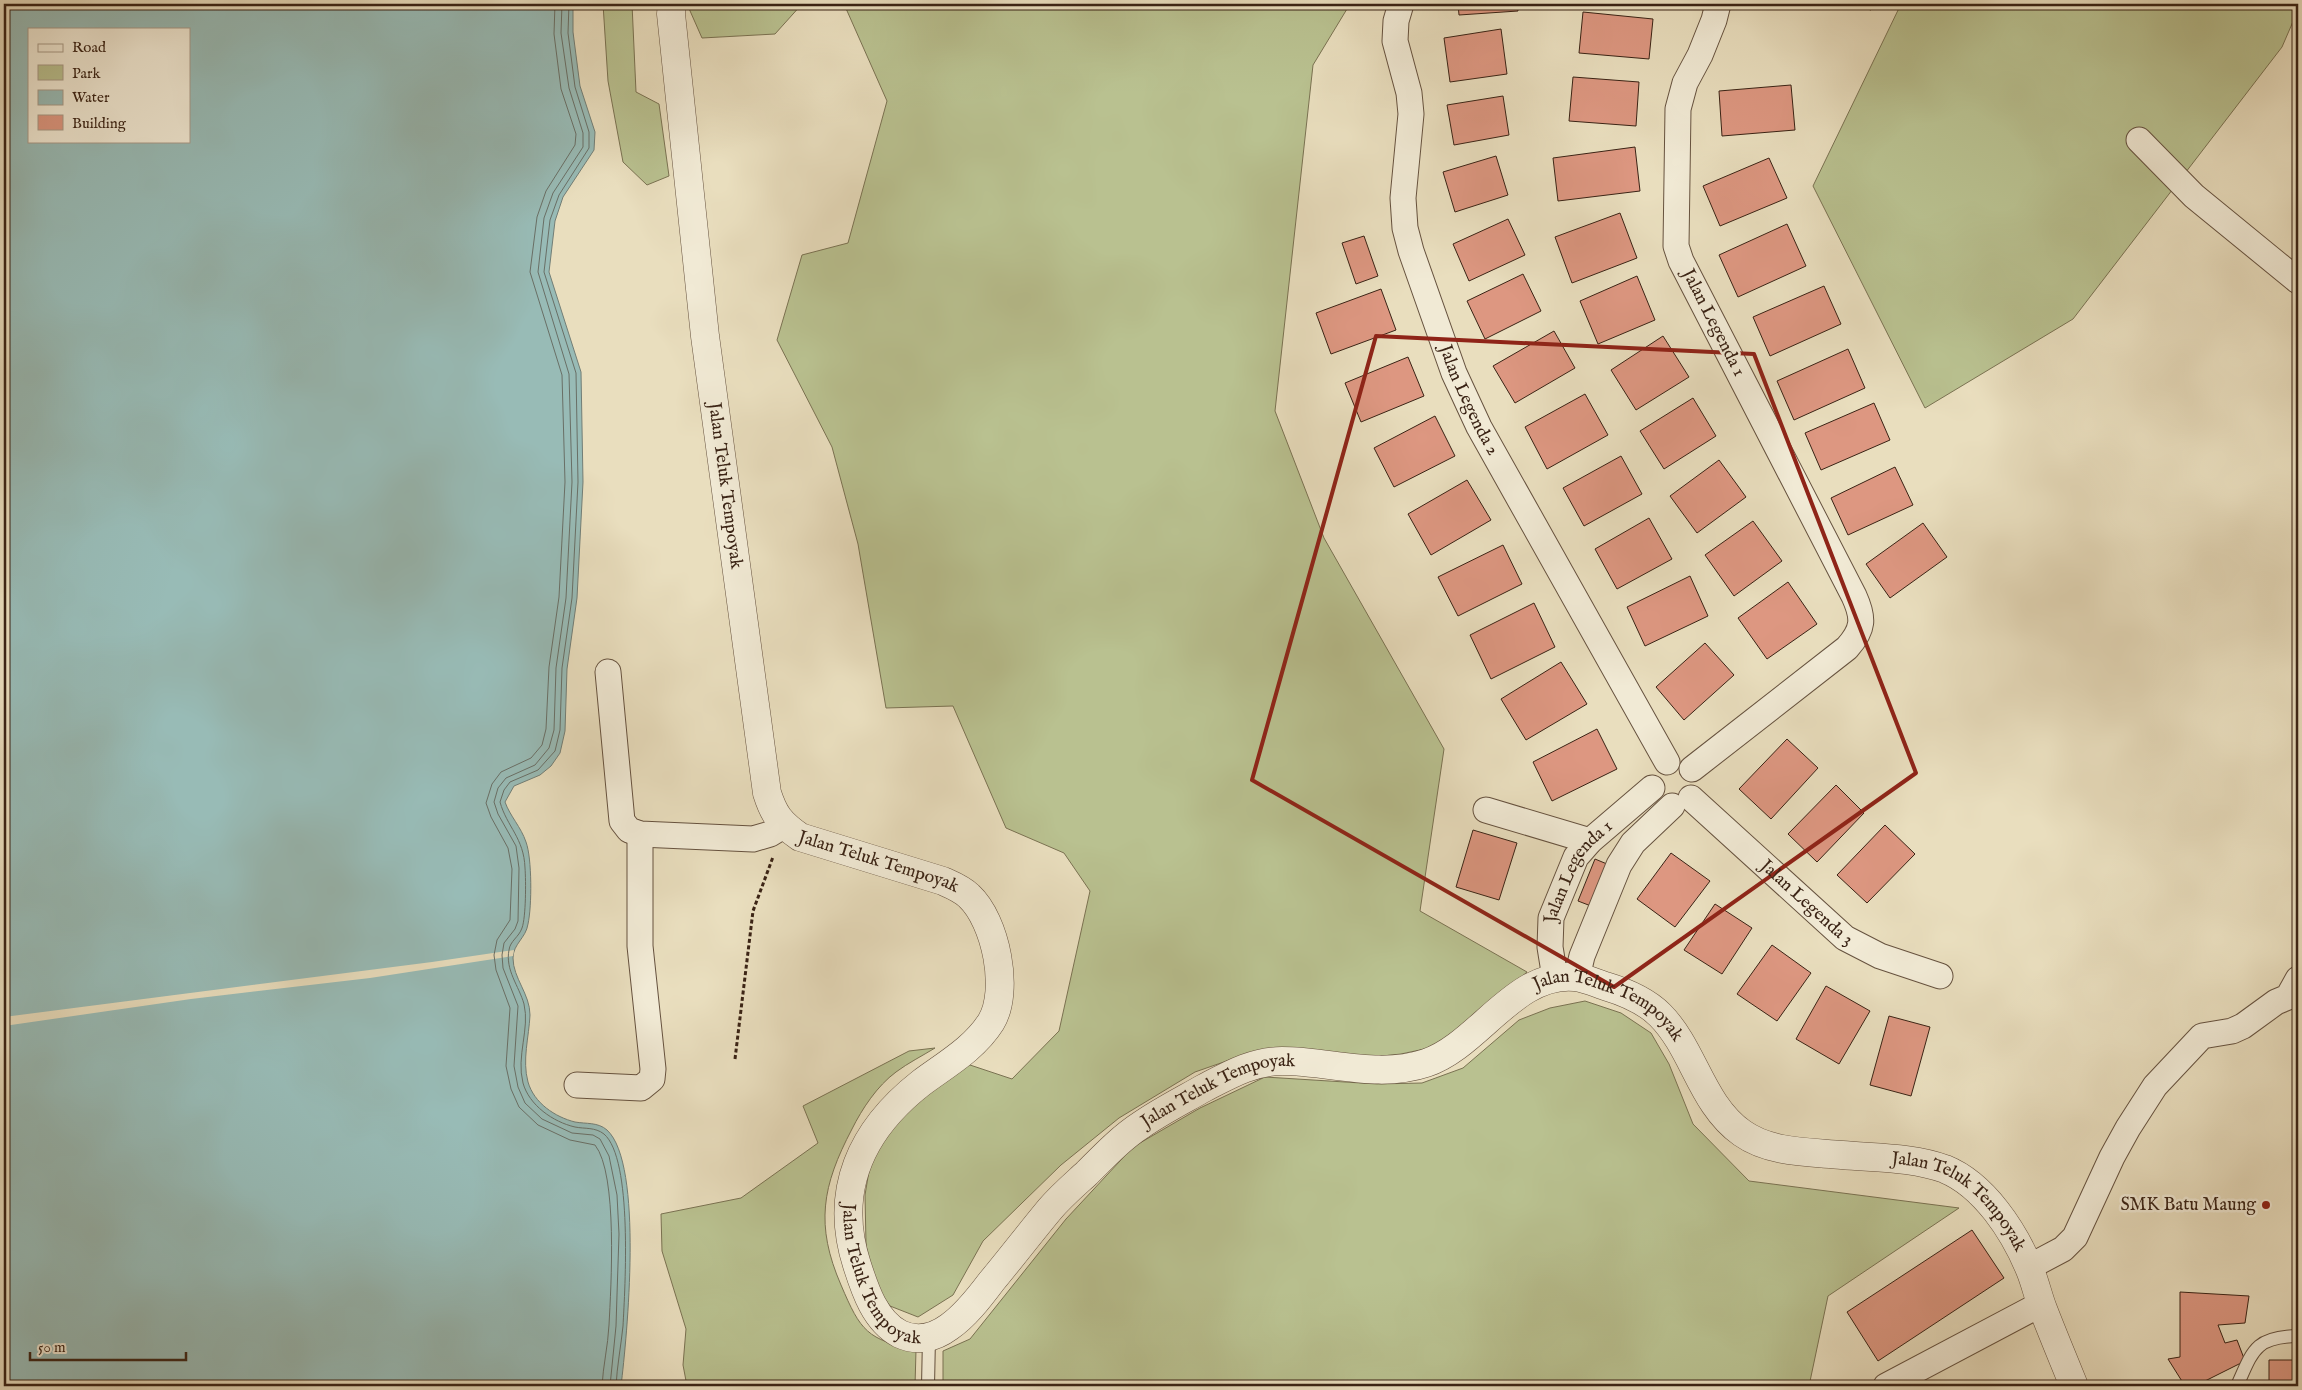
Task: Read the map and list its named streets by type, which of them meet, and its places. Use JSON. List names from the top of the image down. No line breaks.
{"streets":{"street":["Jalan Legenda 1","Jalan Legenda 2","Jalan Teluk Tempoyak","Jalan Legenda 3"]},"crossings":[["Jalan Legenda 1","Jalan Legenda 2"],["Jalan Legenda 1","Jalan Teluk Tempoyak"],["Jalan Legenda 1","Jalan Legenda 3"],["Jalan Legenda 2","Jalan Legenda 3"]],"places":["SMK Batu Maung"],"legend":["Road","Park","Water","Building"],"scale_bar":"50 m"}
